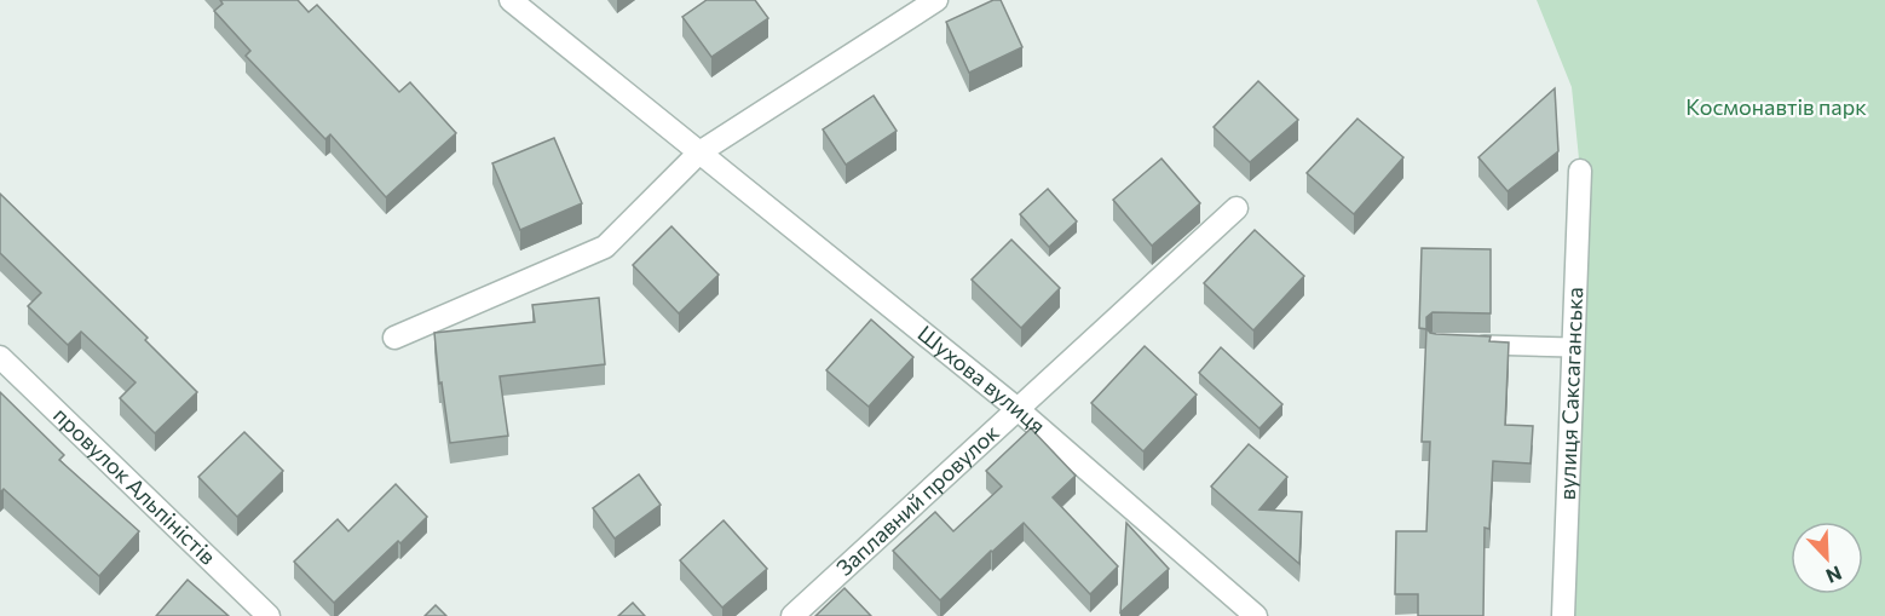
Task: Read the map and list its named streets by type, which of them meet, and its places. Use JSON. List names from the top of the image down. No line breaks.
{"streets":{"street":["Шухова вулиця","вулиця Саксаганська","провулок Альпіністів","Заплавний провулок"]},"crossings":[["Шухова вулиця","Заплавний провулок"]],"parks":["Космонавтів парк"],"north":"bottom right"}
